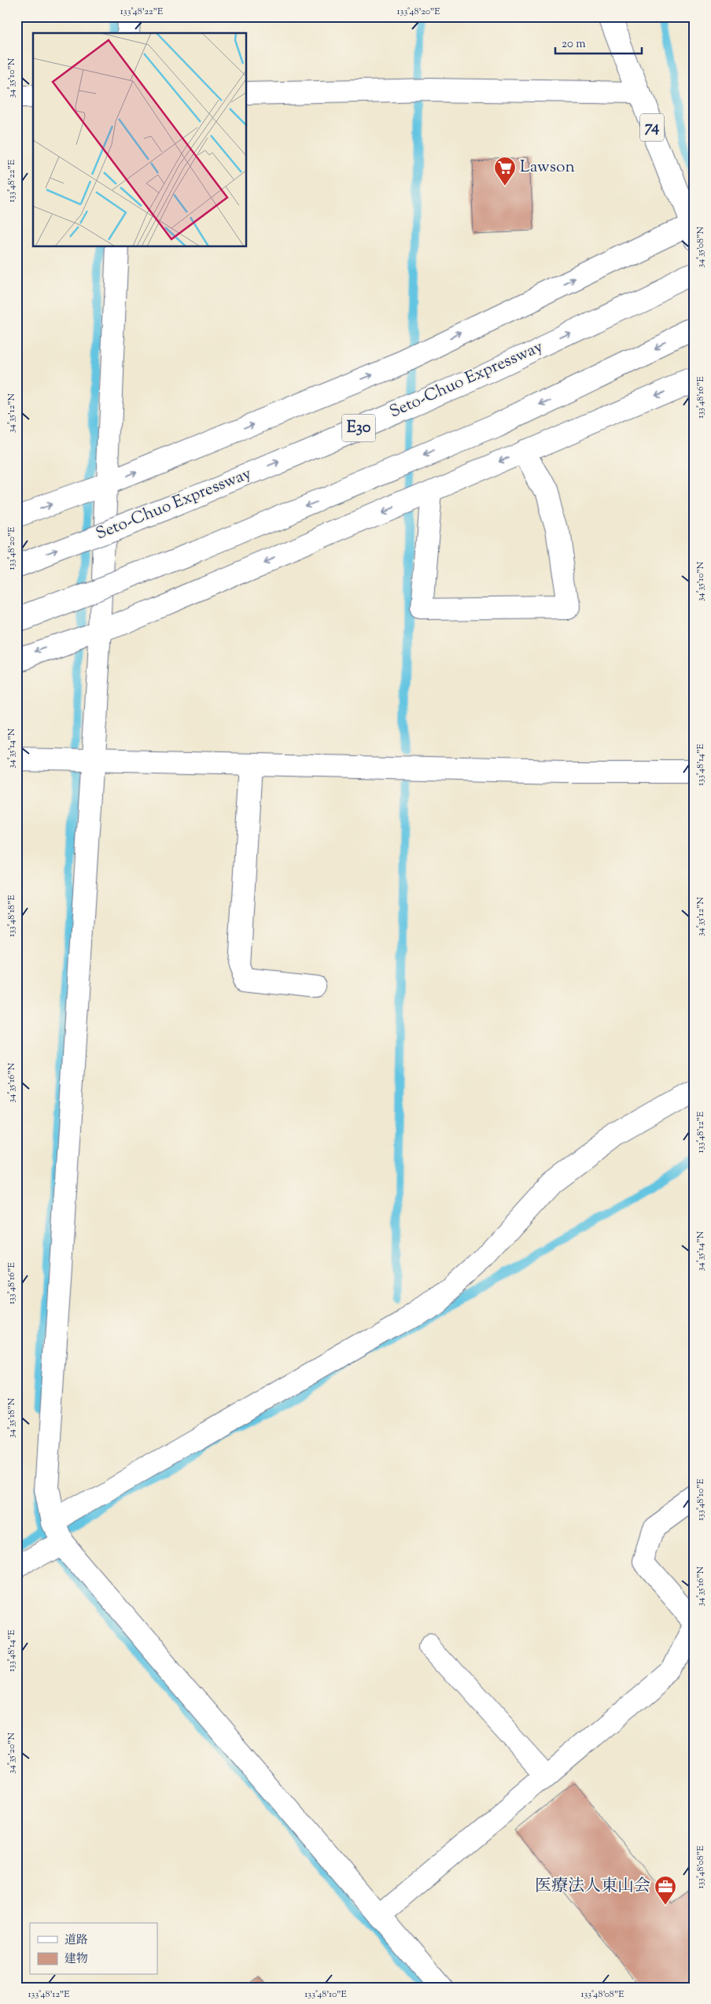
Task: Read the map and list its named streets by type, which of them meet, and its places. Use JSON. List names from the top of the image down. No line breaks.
{"streets":{"main road":["74","Seto-Chuo Expressway","E30"]},"places":{"supermarket":["Lawson"],"office":["医療法人東山会"]},"legend":["道路","建物"],"scale_bar":"20 m","coordinates":["133°48'22\"E","133°48'20\"E","34°35'10\"N","34°35'08\"N","133°48'16\"E","34°35'12\"N","34°35'14\"N","133°48'14\"E","133°48'18\"E","34°35'16\"N","133°48'12\"E","34°35'18\"N","133°48'10\"E","34°35'20\"N","133°48'08\"E"]}
